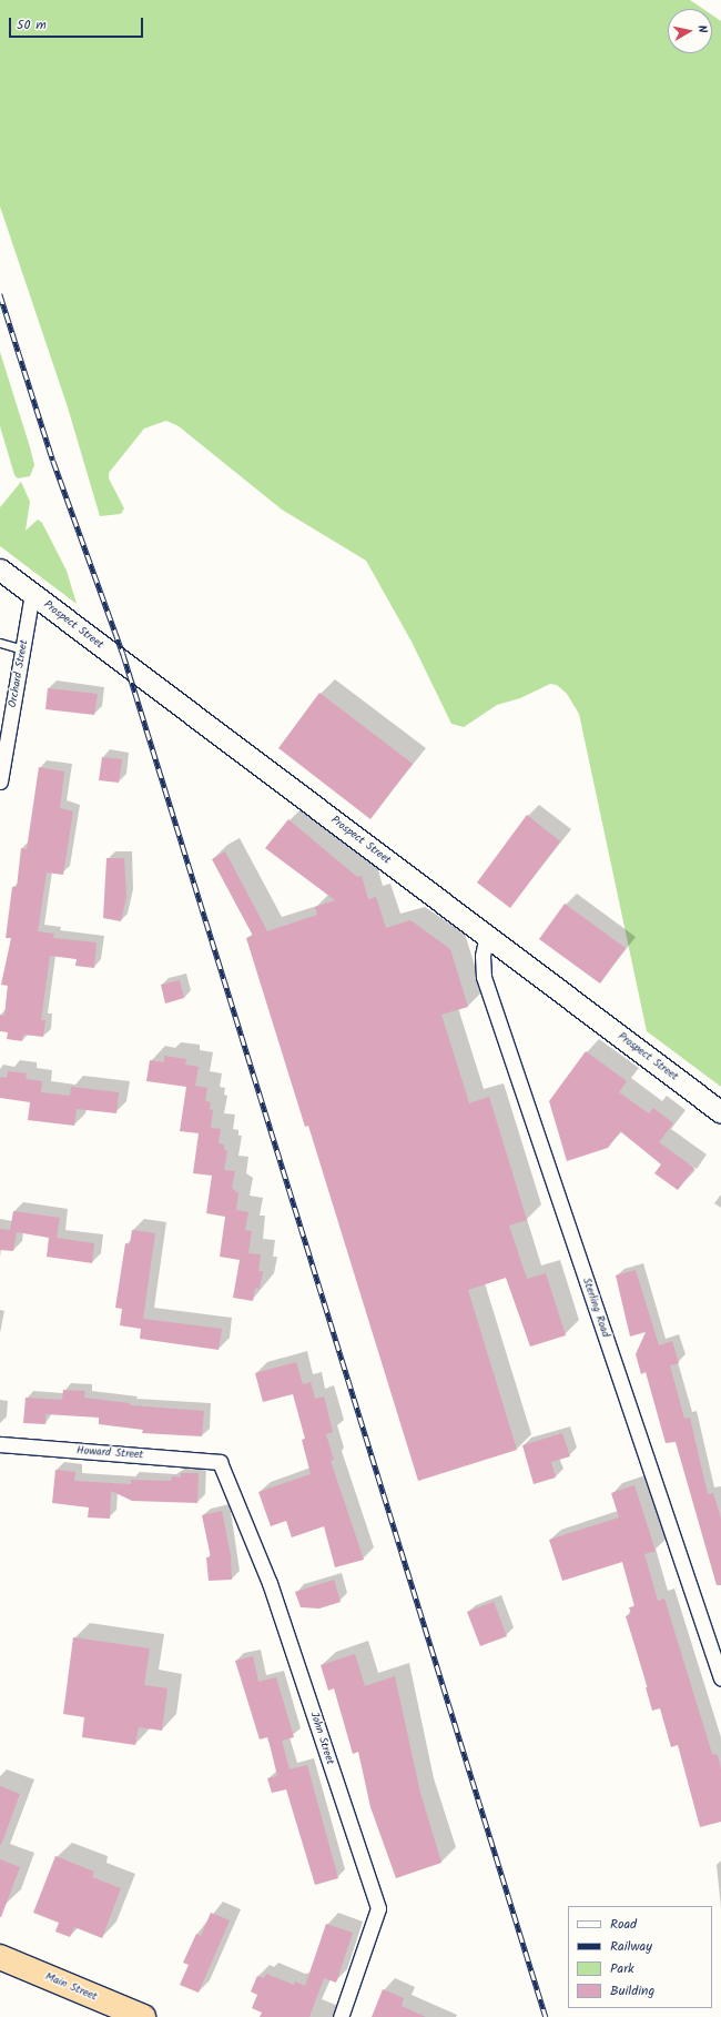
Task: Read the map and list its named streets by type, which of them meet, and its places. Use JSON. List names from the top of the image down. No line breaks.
{"streets":{"highway":["Main Street"],"main road":["Prospect Street"],"street":["Orchard Street","Sterling Road","Howard Street","John Street"]},"crossings":[["Prospect Street","Orchard Street"],["Prospect Street","Sterling Road"],["Howard Street","John Street"]],"legend":["Road","Railway","Park","Building"],"scale_bar":"50 m","north":"right"}
